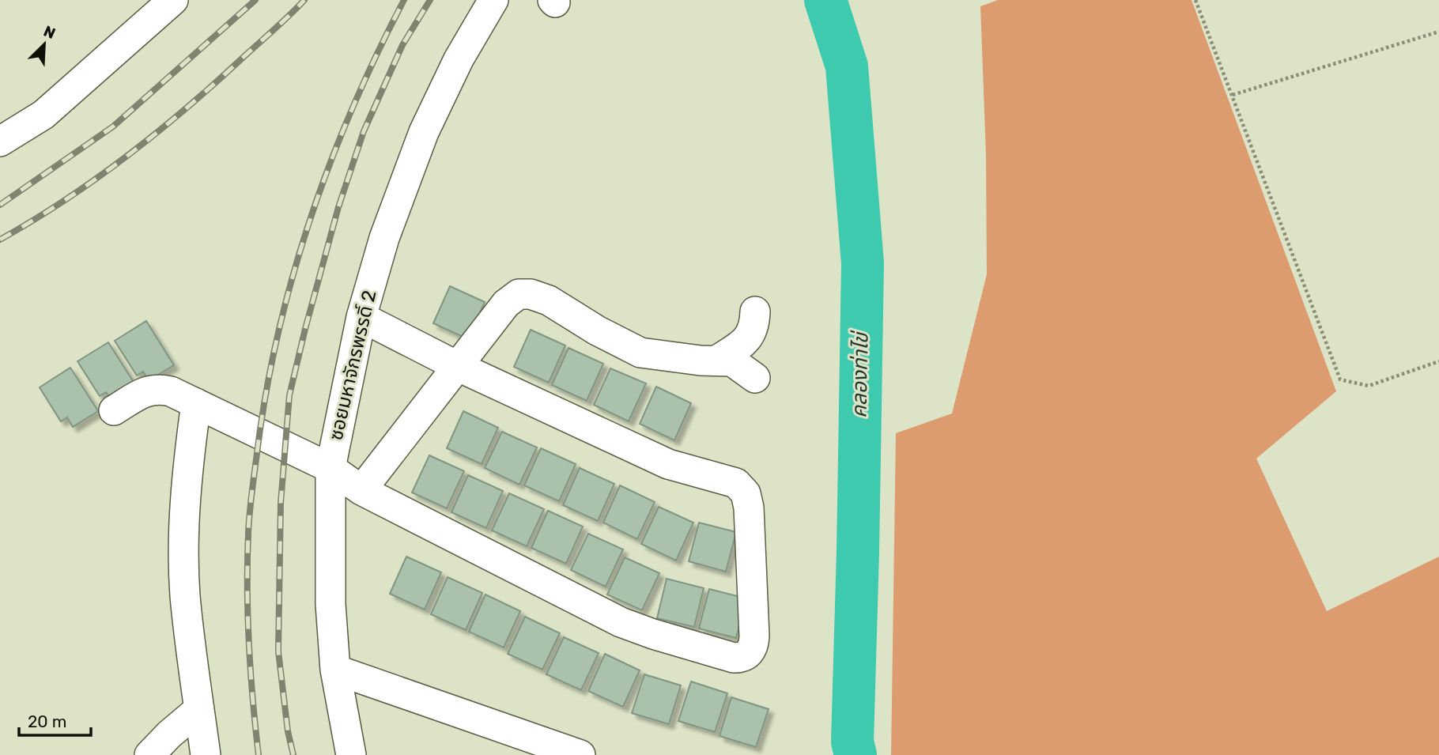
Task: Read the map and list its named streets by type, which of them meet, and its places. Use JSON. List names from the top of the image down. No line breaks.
{"streets":{"street":["ซอยมหาจักรพรรดิ์ 2"]},"water":["คลองท่าไข่"],"scale_bar":"20 m","north":"top right"}
